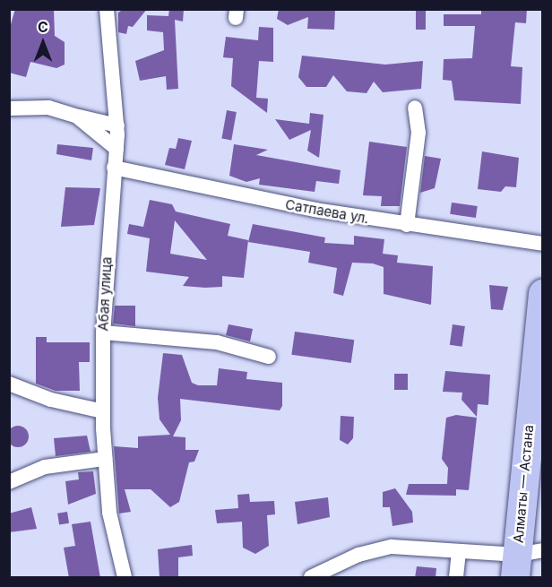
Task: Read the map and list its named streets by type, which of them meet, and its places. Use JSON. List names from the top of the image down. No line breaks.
{"streets":{"highway":["Алматы — Астана"],"street":["Сатпаева ул.","Абая улица"]},"crossings":[["Сатпаева ул.","Абая улица"]],"north":"top"}
